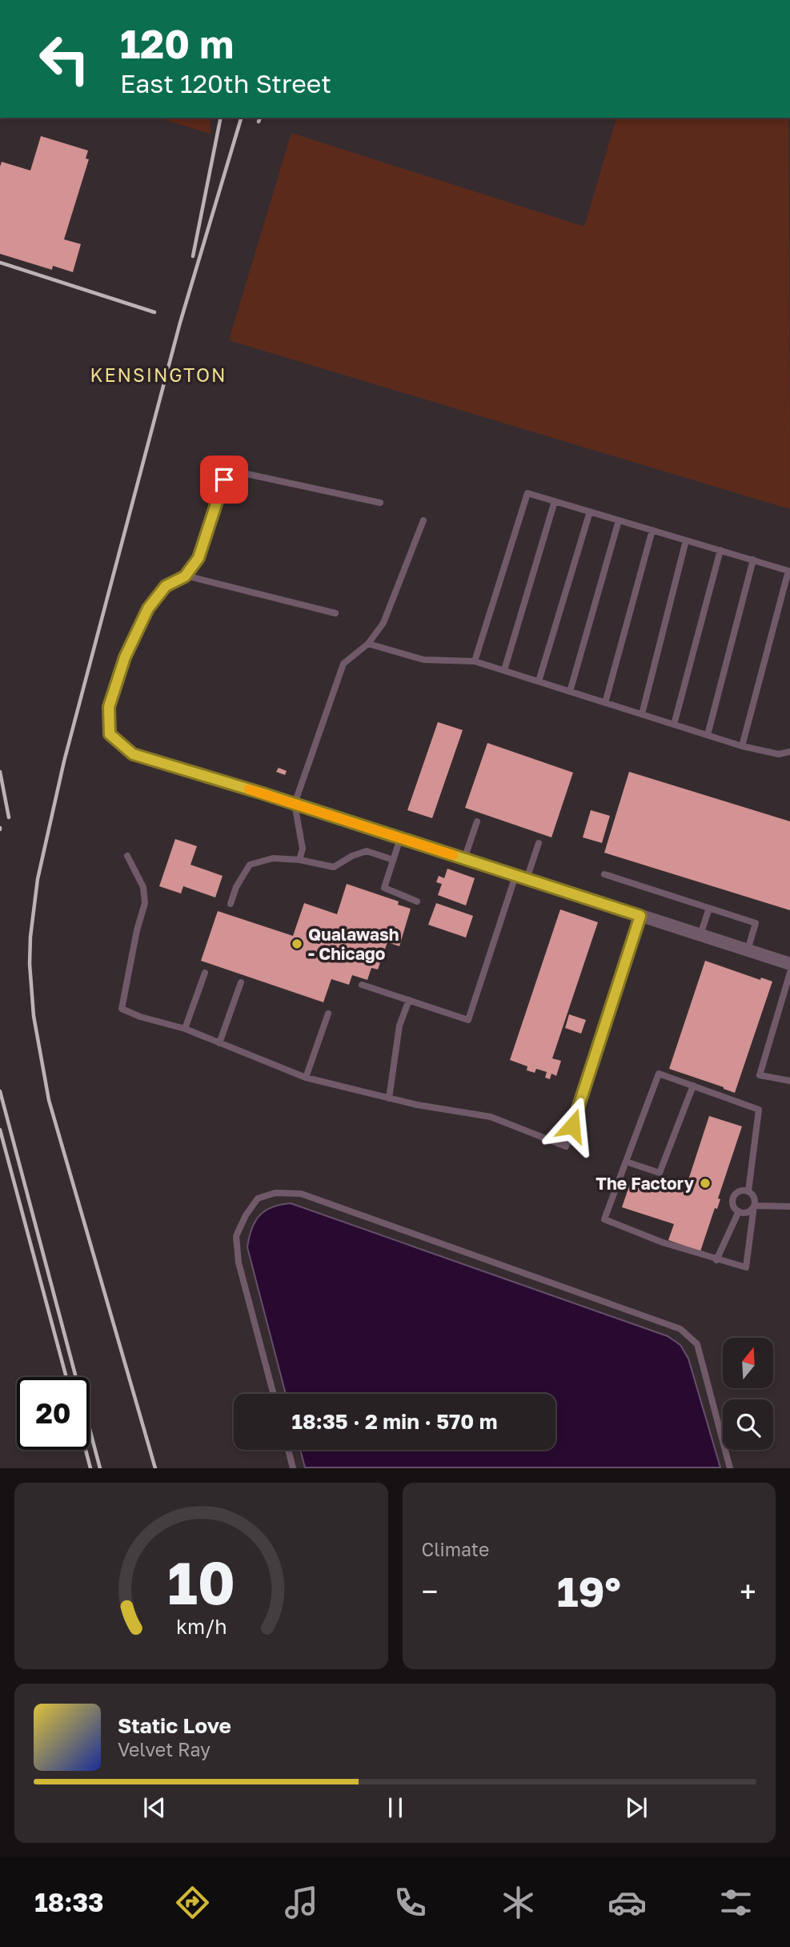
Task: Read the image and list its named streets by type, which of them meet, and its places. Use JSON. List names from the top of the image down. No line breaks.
{"districts":["KENSINGTON"],"places":["Qualawash - Chicago","The Factory"],"north":"top","page":{"turn":["120 m","East 120th Street"],"limit":"20","trip":"18:35 · 2 min · 570 m","tile":"Climate","heat":["−","19°","+"],"song":["Static Love","Velvet Ray"],"tabs":"18:33","gauge":["10","km/h"]}}
